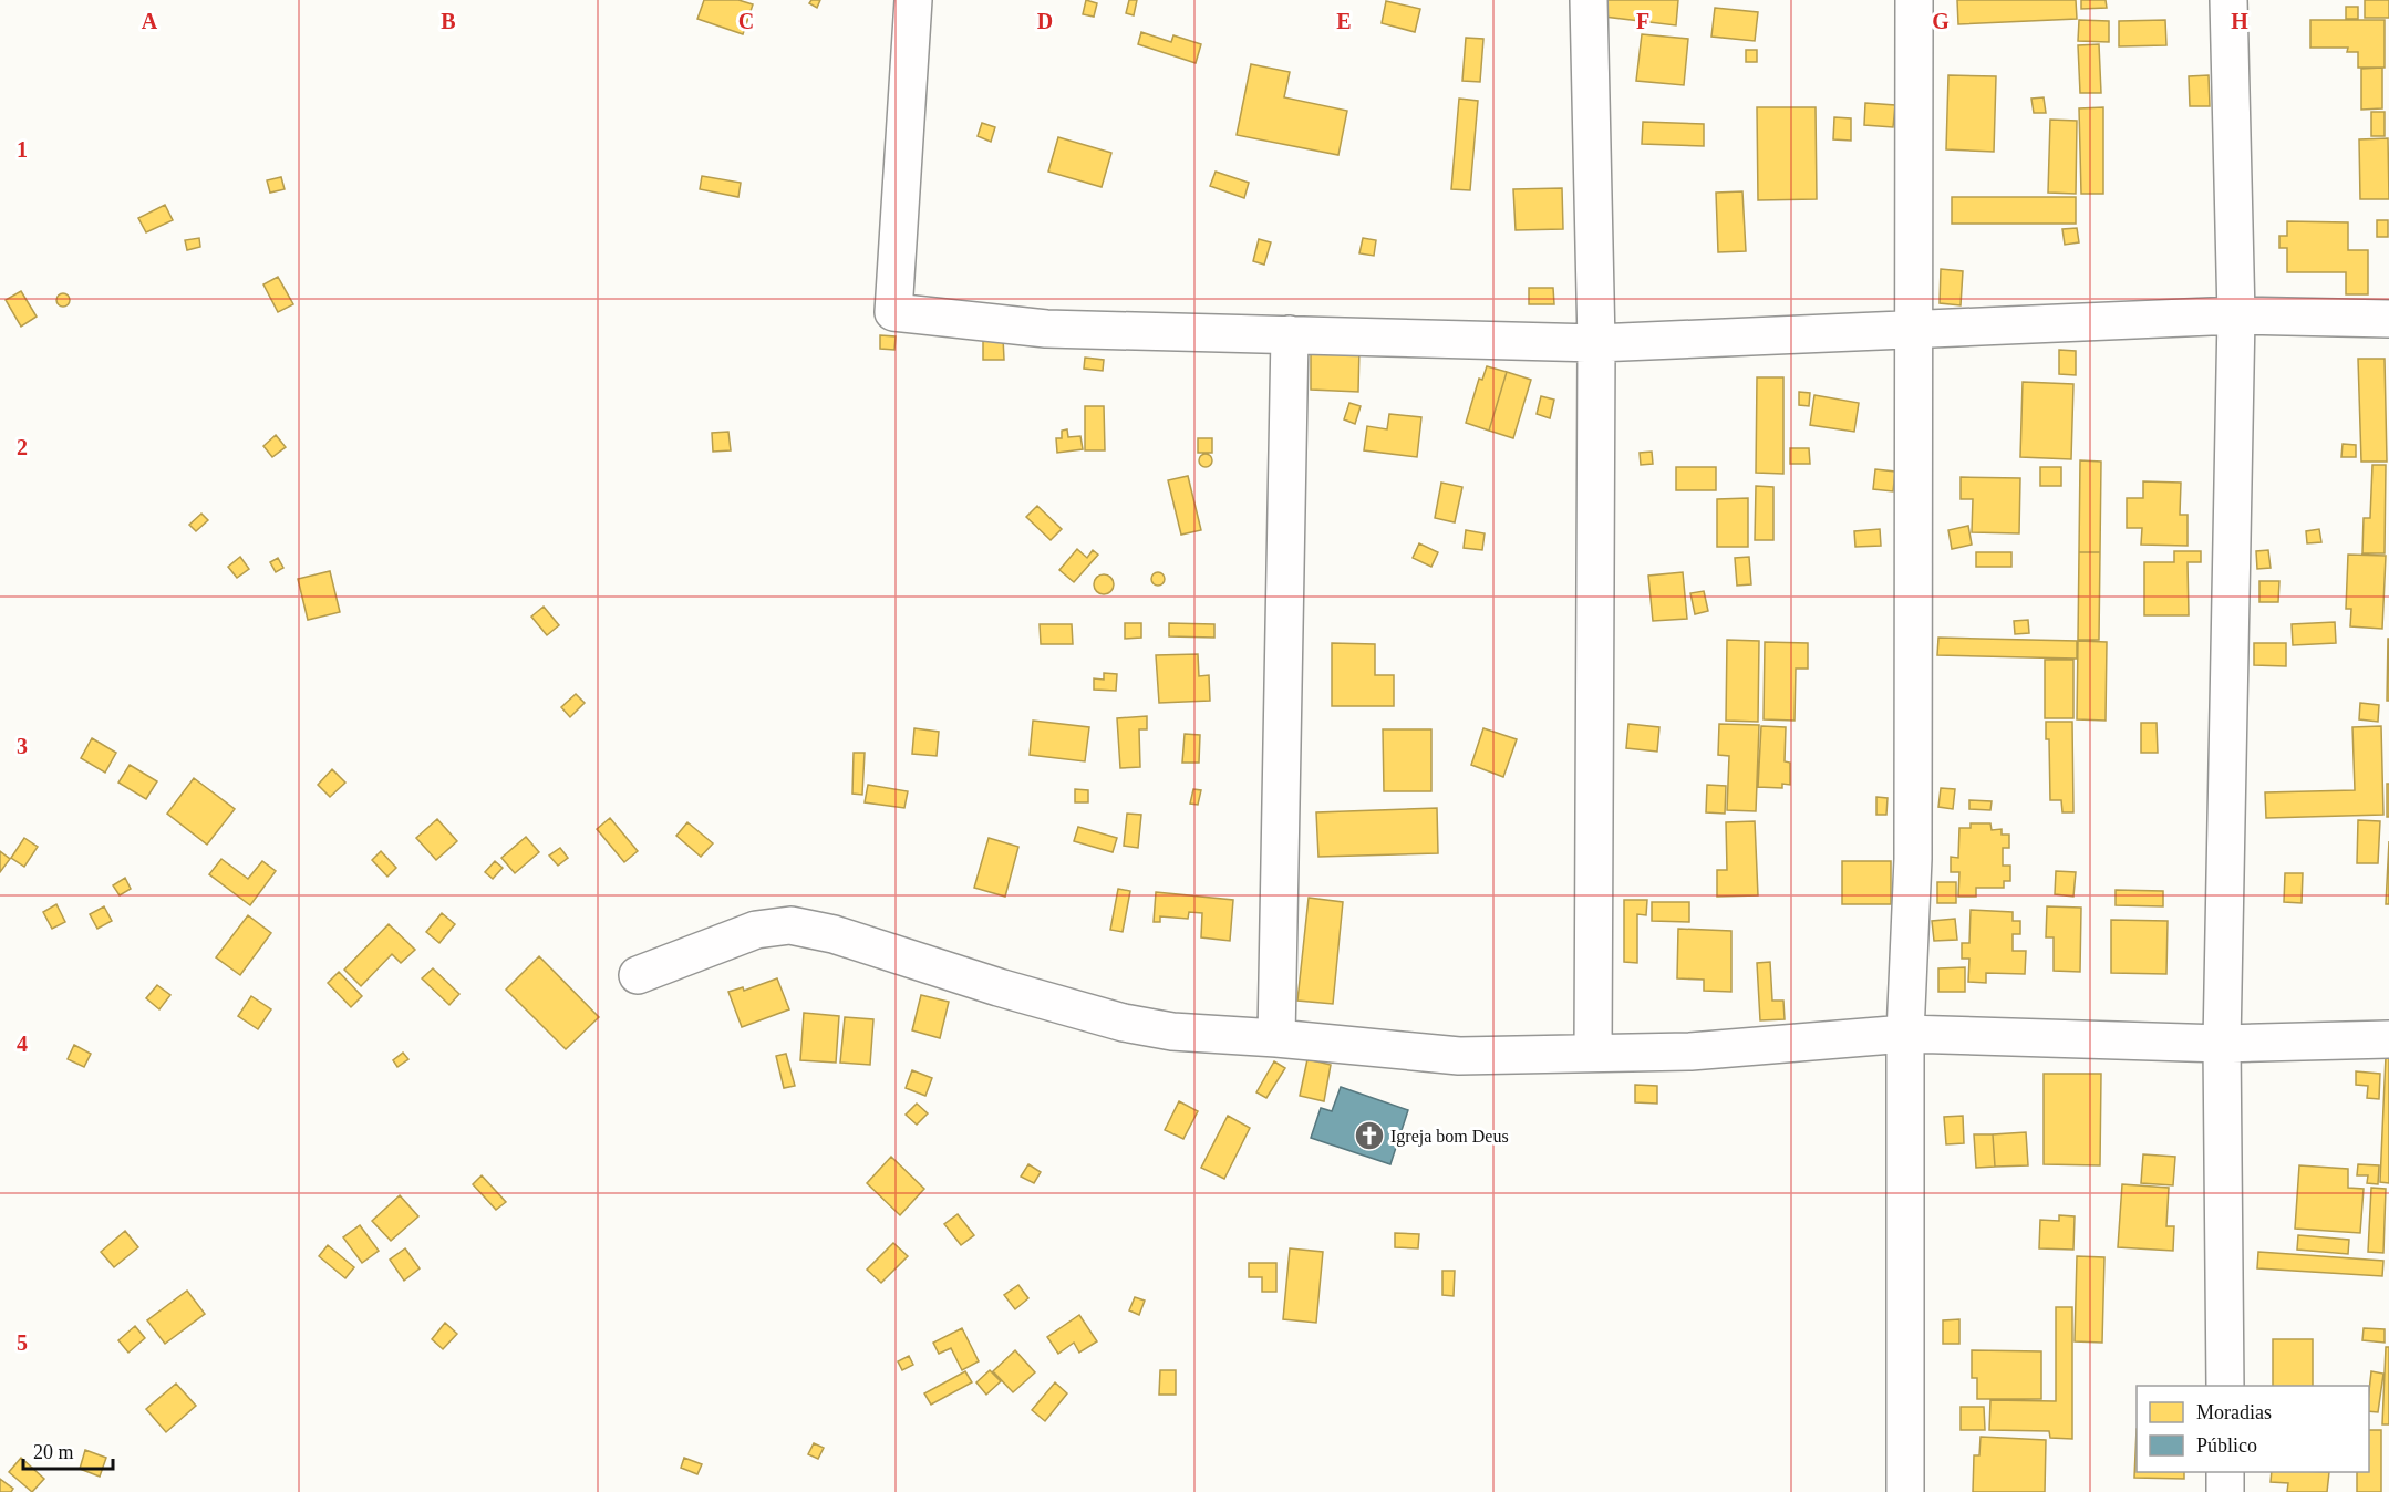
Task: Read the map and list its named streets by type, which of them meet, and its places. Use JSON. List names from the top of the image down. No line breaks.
{"places":{"church":["Igreja bom Deus"]},"legend":["Moradias","Público"],"scale_bar":"20 m","grid":{"columns":["A","B","C","D","E","F","G","H"],"rows":["1","2","3","4","5"]}}
